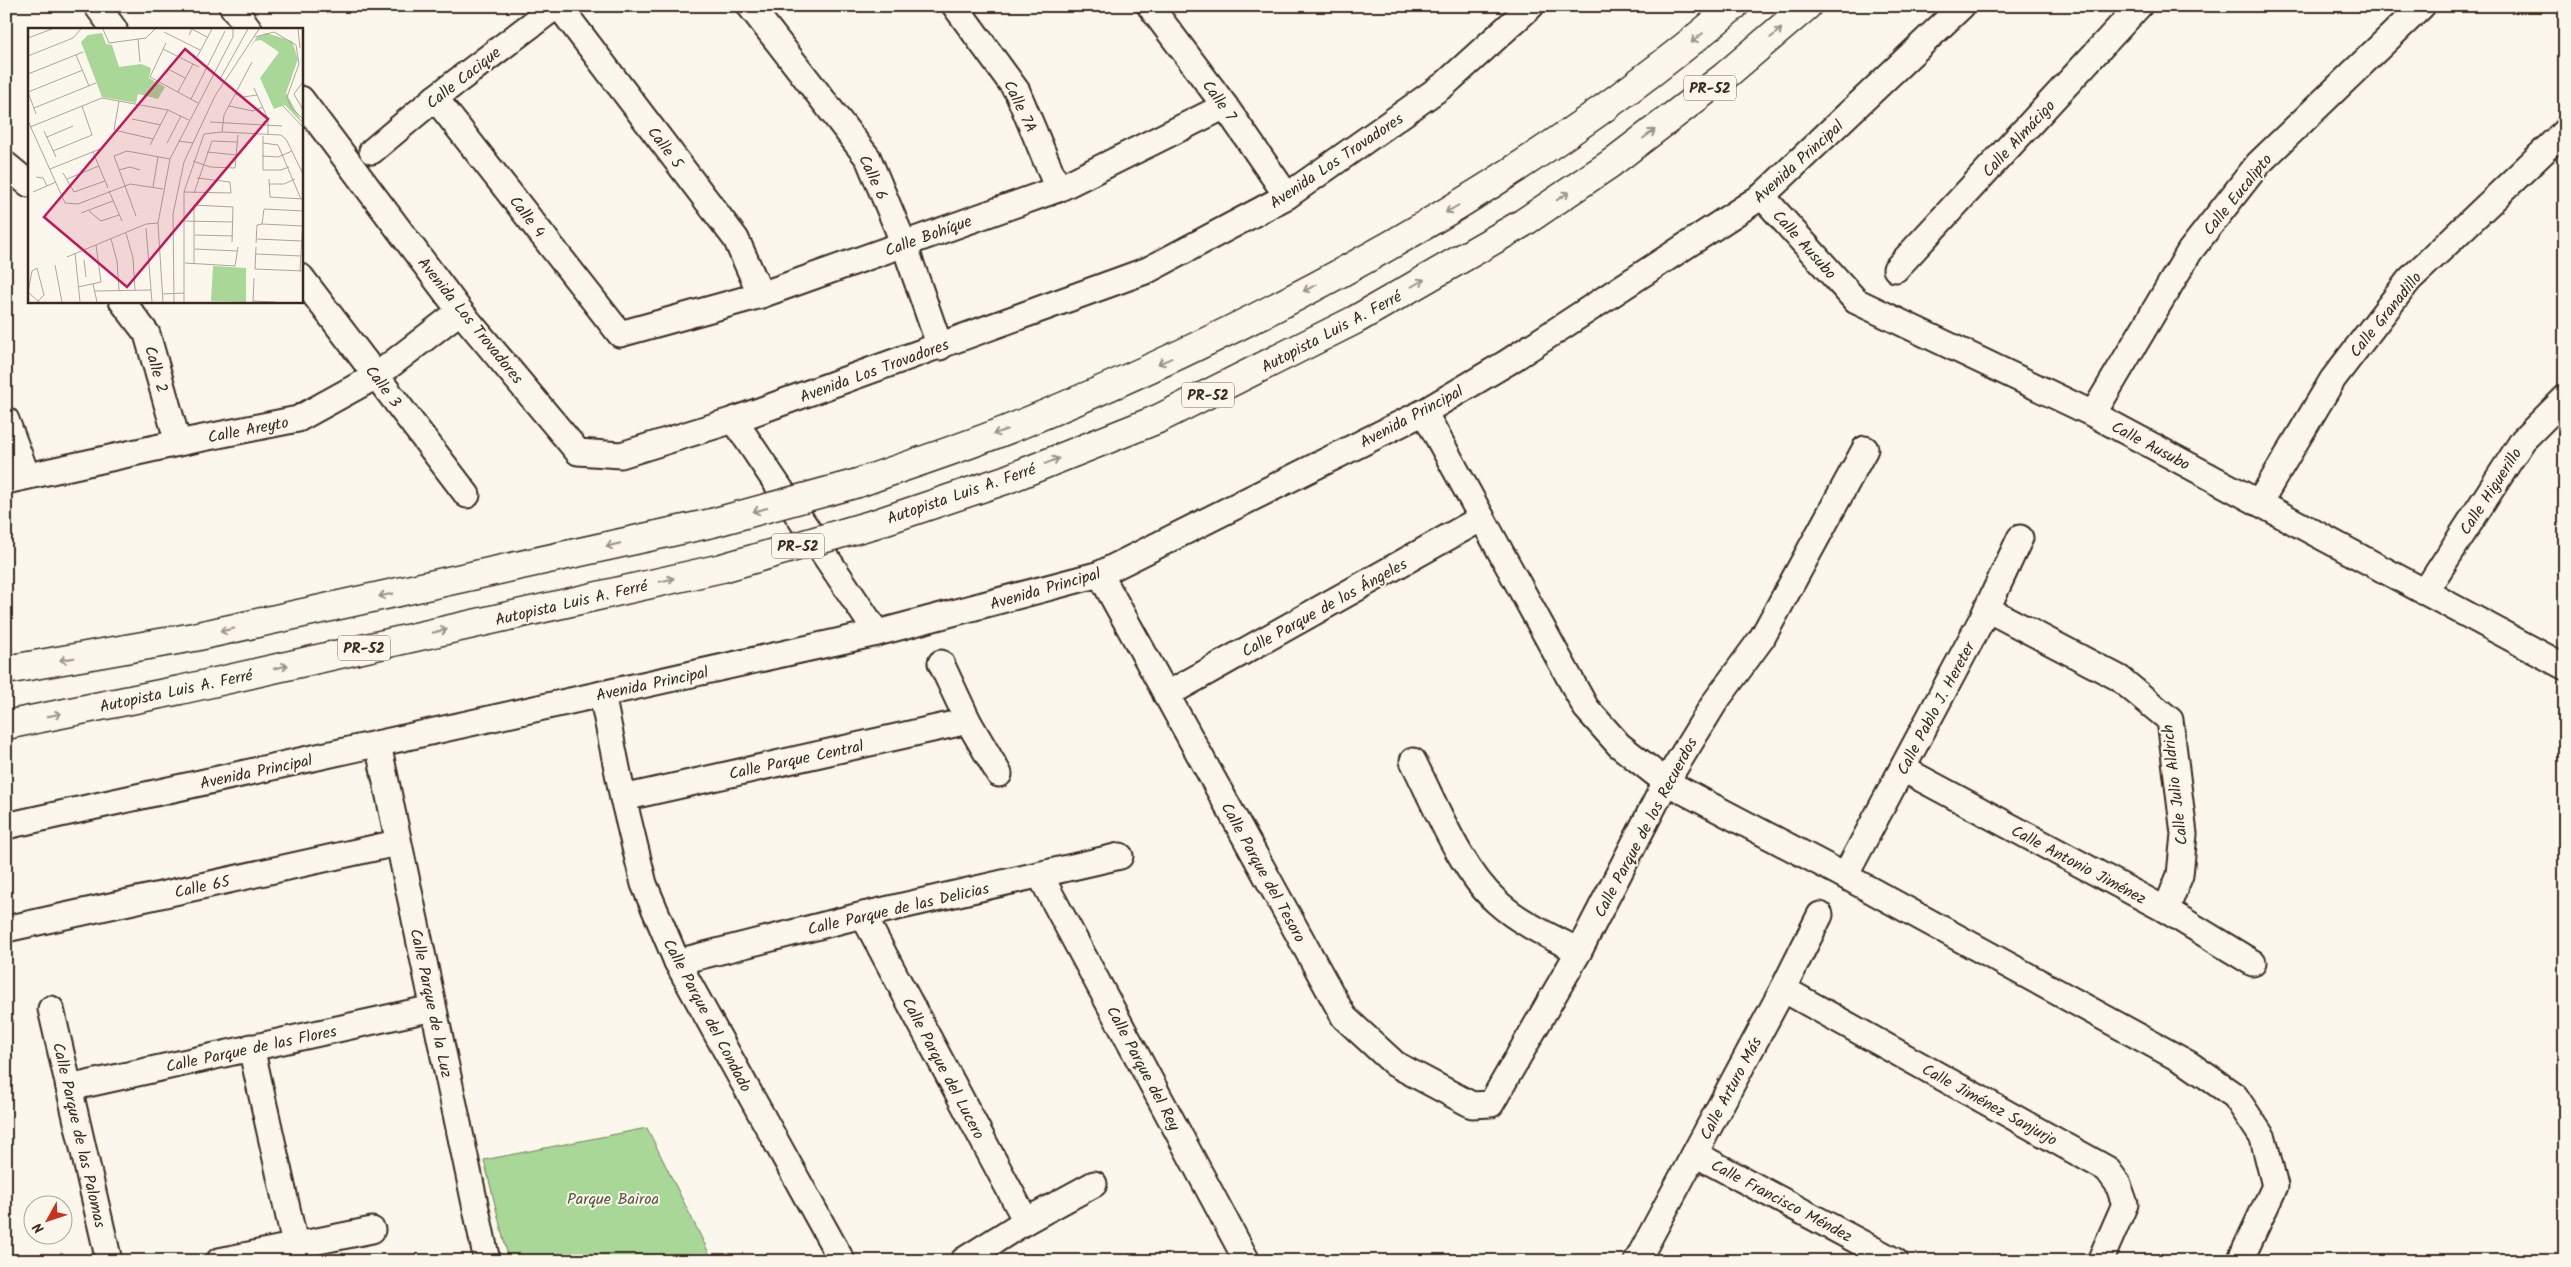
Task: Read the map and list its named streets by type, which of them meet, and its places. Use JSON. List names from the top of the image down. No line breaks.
{"streets":{"highway":["PR-52","Autopista Luis A. Ferré"],"street":["Calle Cacique","Calle 7","Calle 7A","Calle Almácigo","Calle 5","Avenida Los Trovadores","Avenida Principal","Calle 6","Calle Eucalipto","Calle 4","Calle Bohíque","Calle Ausubo","Calle Granadillo","Calle 2","Calle 3","Calle Areyto","Calle Higuerillo","Calle Parque de los Ángeles","Calle Pablo J. Hereter","Calle Parque Central","Calle Julio Aldrich","Calle Parque de los Recuerdos","Calle Antonio Jiménez","Calle Parque del Tesoro","Calle 65","Calle Parque de las Delicias","Calle Parque de la Luz","Calle Parque del Condado","Calle Parque de las Flores","Calle Parque del Lucero","Calle Parque del Rey","Calle Arturo Más","Calle Jiménez Sanjurjo","Calle Parque de las Palomas","Calle Francisco Méndez"]},"crossings":[["Calle Cacique","Calle 5"],["Calle Cacique","Calle 4"],["Calle 7","Avenida Los Trovadores"],["Calle 7","Calle Bohíque"],["Calle 7A","Calle Bohíque"],["Calle 5","Calle Bohíque"],["Avenida Los Trovadores","Calle 6"],["Avenida Los Trovadores","Calle Areyto"],["Avenida Principal","Calle Ausubo"],["Avenida Principal","Calle Parque del Tesoro"],["Avenida Principal","Calle Parque de la Luz"],["Avenida Principal","Calle Parque del Condado"],["Calle 6","Calle Bohíque"],["Calle Eucalipto","Calle Ausubo"],["Calle 4","Calle Bohíque"],["Calle Ausubo","Calle Granadillo"],["Calle Ausubo","Calle Higuerillo"],["Calle 2","Calle Areyto"],["Calle 3","Calle Areyto"],["Calle Parque de los Ángeles","Calle Parque del Tesoro"],["Calle Pablo J. Hereter","Calle Julio Aldrich"],["Calle Pablo J. Hereter","Calle Antonio Jiménez"],["Calle Parque Central","Calle Parque del Condado"],["Calle Julio Aldrich","Calle Antonio Jiménez"],["Calle Parque de los Recuerdos","Calle Parque del Tesoro"],["Calle 65","Calle Parque de la Luz"],["Calle Parque de las Delicias","Calle Parque del Condado"],["Calle Parque de las Delicias","Calle Parque del Lucero"],["Calle Parque de las Delicias","Calle Parque del Rey"],["Calle Parque de la Luz","Calle Parque de las Flores"],["Calle Parque de las Flores","Calle Parque de las Palomas"],["Calle Arturo Más","Calle Jiménez Sanjurjo"],["Calle Arturo Más","Calle Francisco Méndez"]],"parks":["Parque Bairoa"],"north":"bottom left"}
